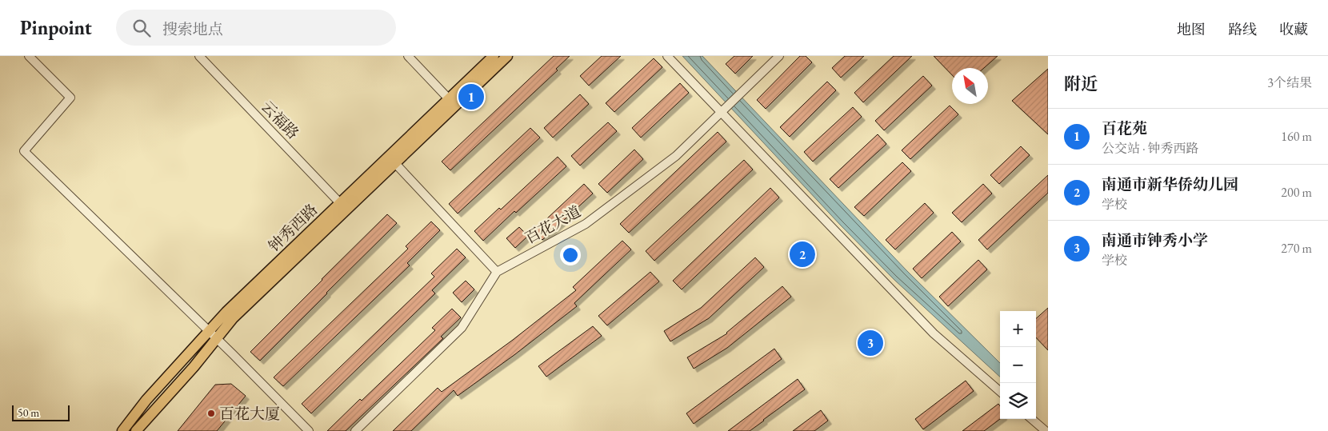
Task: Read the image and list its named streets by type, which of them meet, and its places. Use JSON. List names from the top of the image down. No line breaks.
{"streets":{"main road":["钟秀西路"],"street":["云福路","百花大道"]},"crossings":[["云福路","钟秀西路"]],"places":["百花大厦"],"scale_bar":"50 m","north":"top left","page":{"header":"Pinpoint","search":"搜索地点","nav":["地图","路线","收藏"],"heading":["附近","3个结果"],"pins":["1","2","3"],"list":[{"mark":"1","name":"百花苑","note":"公交站 · 钟秀西路","value":"160 m"},{"mark":"2","name":"南通市新华侨幼儿园","note":"学校","value":"200 m"},{"mark":"3","name":"南通市钟秀小学","note":"学校","value":"270 m"}],"map_buttons":["+","−"],"scale":"50 m"}}
